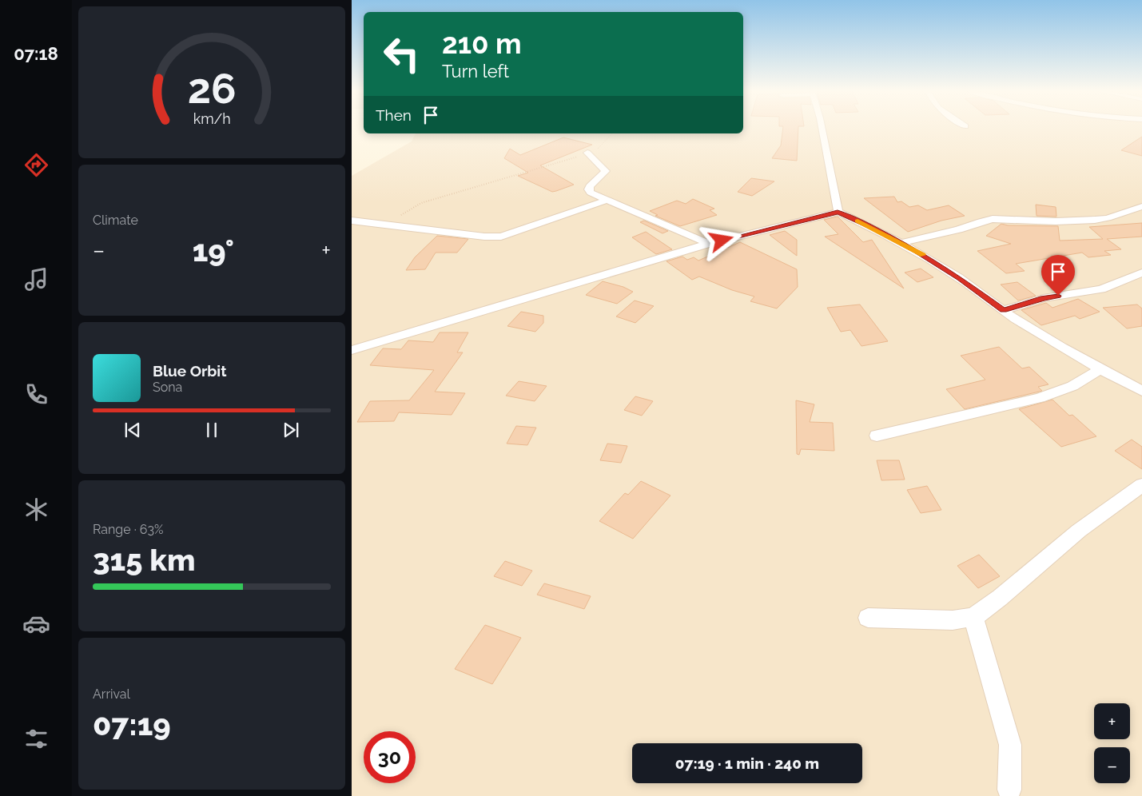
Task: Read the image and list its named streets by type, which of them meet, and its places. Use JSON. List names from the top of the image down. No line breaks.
{"page":{"tabs":"07:18","turn":["210 m","Turn left"],"then":"Then","tile":["Climate",["Range · 63%","315 km"],["Arrival","07:19"]],"heat":["−","19°","+"],"song":["Blue Orbit","Sona"],"map_buttons":["+","−"],"limit":"30","trip":"07:19 · 1 min · 240 m","gauge":["26","km/h"]}}
